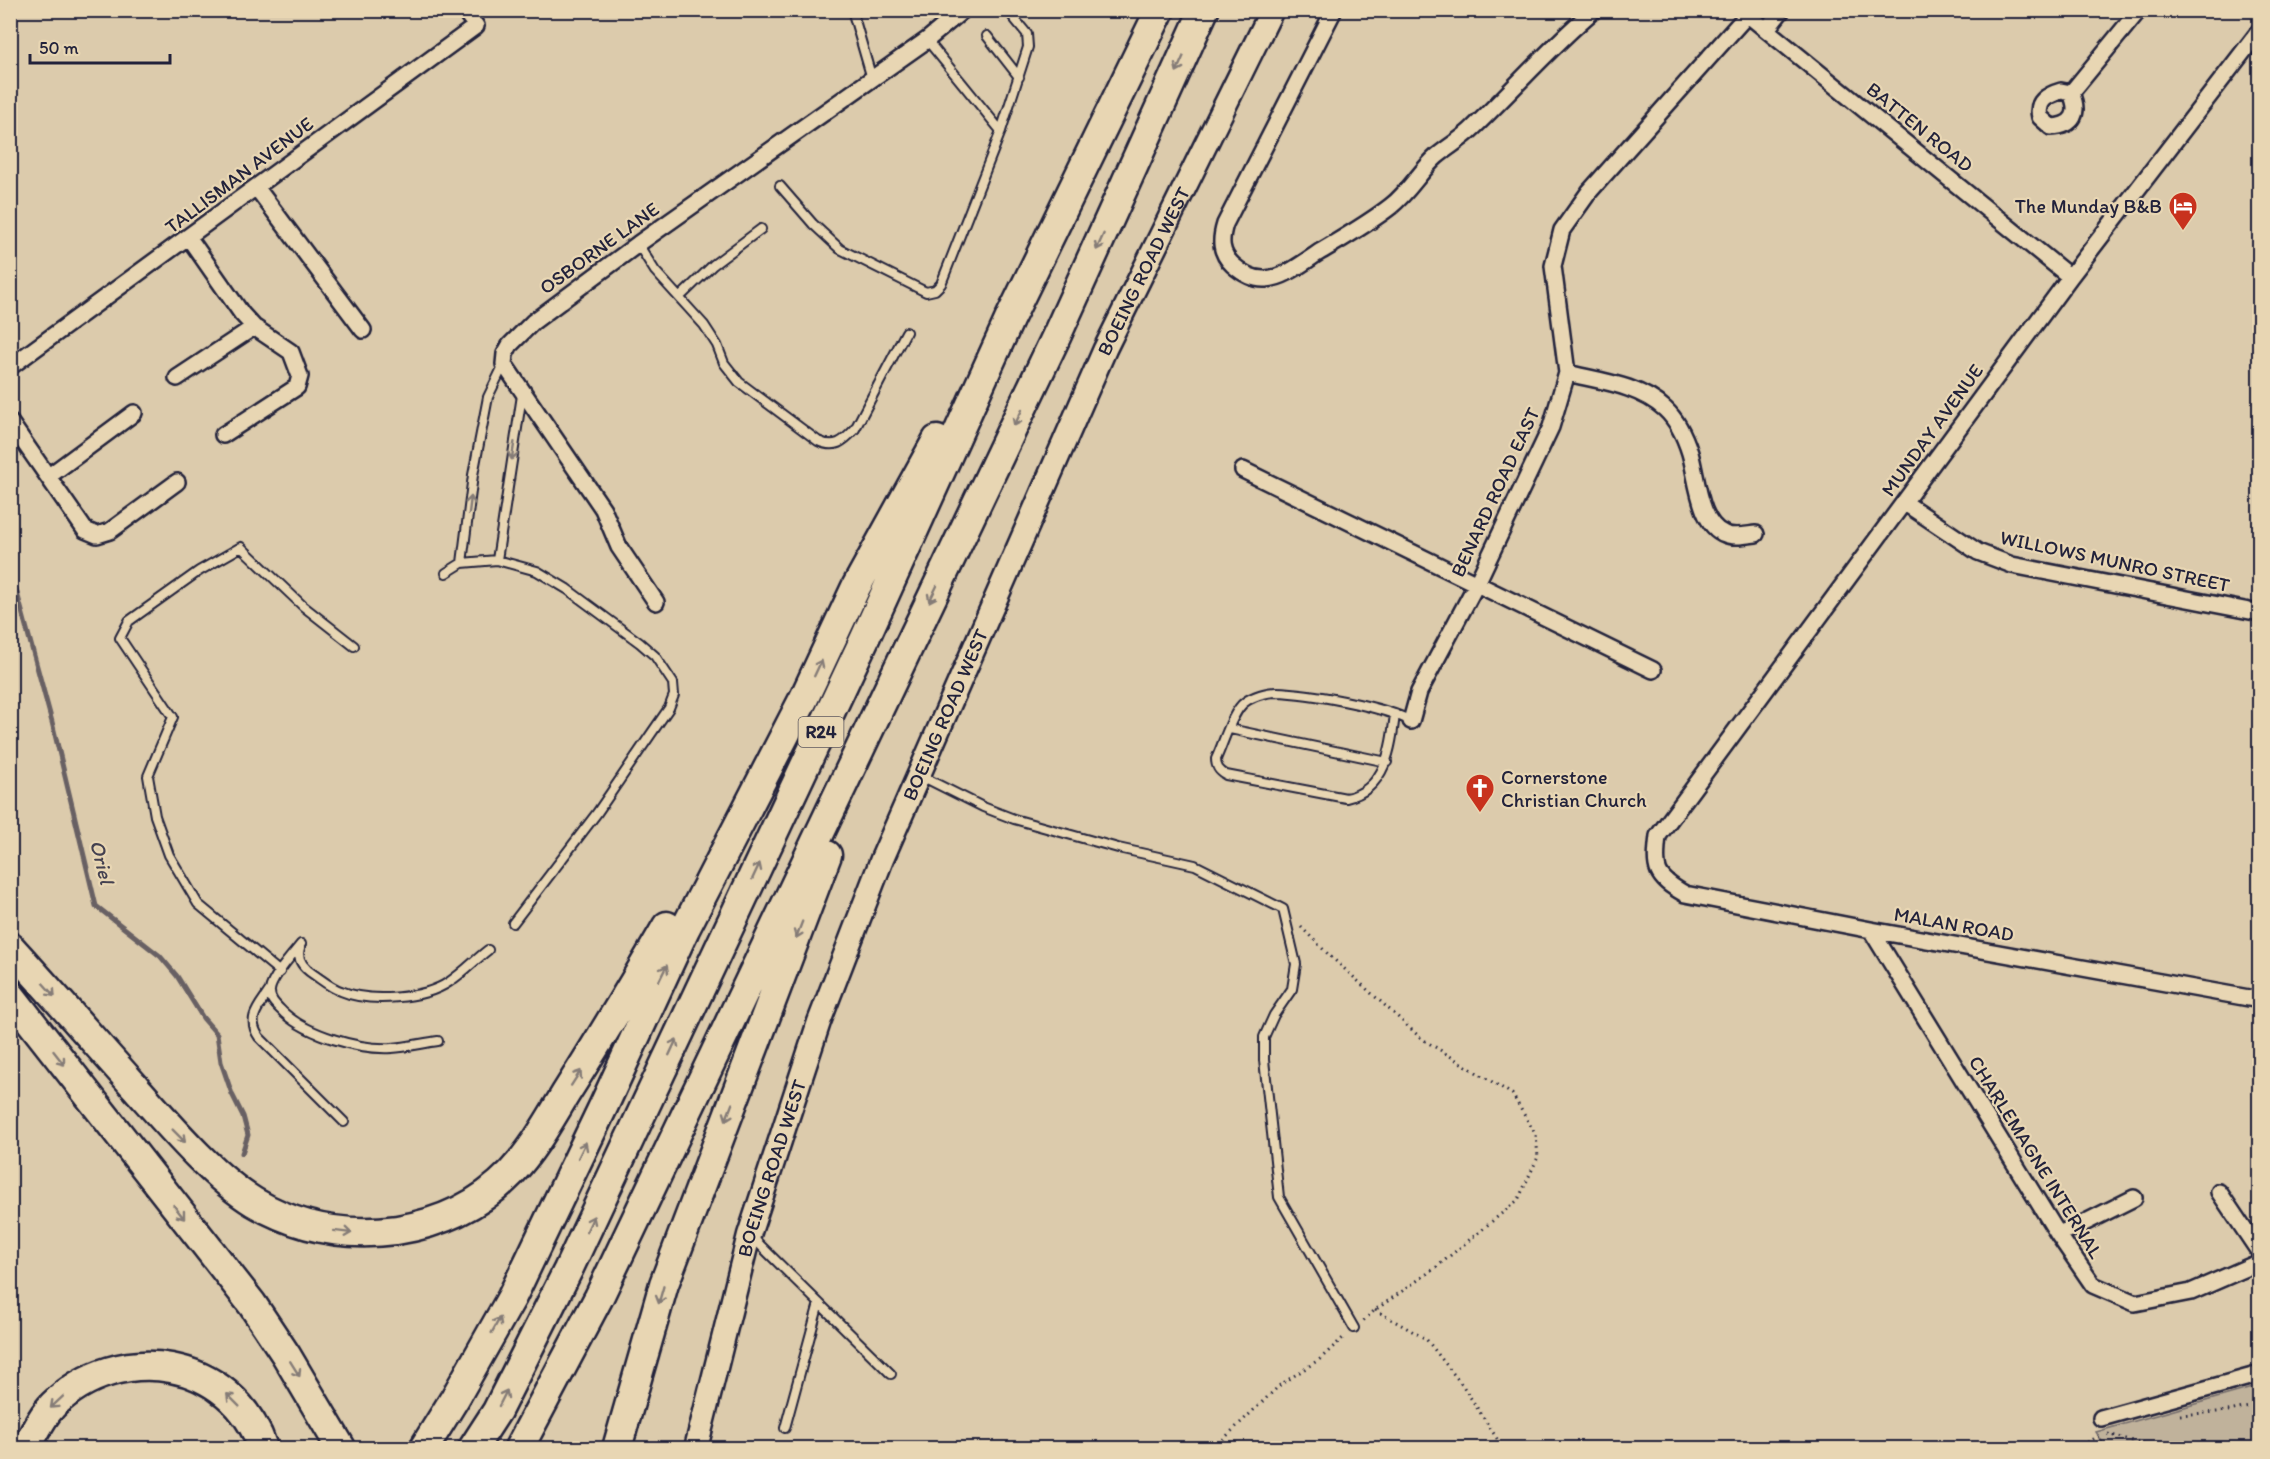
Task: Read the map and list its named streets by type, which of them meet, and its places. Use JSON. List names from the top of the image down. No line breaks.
{"streets":{"highway":["R24"],"main road":["BOEING ROAD WEST"],"street":["BATTEN ROAD","TALLISMAN AVENUE","OSBORNE LANE","MUNDAY AVENUE","BENARD ROAD EAST","WILLOWS MUNRO STREET","MALAN ROAD","CHARLEMAGNE INTERNAL"]},"crossings":[["BATTEN ROAD","MUNDAY AVENUE"],["BATTEN ROAD","BENARD ROAD EAST"],["MUNDAY AVENUE","WILLOWS MUNRO STREET"],["MUNDAY AVENUE","MALAN ROAD"],["MALAN ROAD","CHARLEMAGNE INTERNAL"]],"water":["Oriel"],"places":{"hotel":["The Munday B&B"],"church":["Cornerstone Christian Church"]},"scale_bar":"50 m"}
